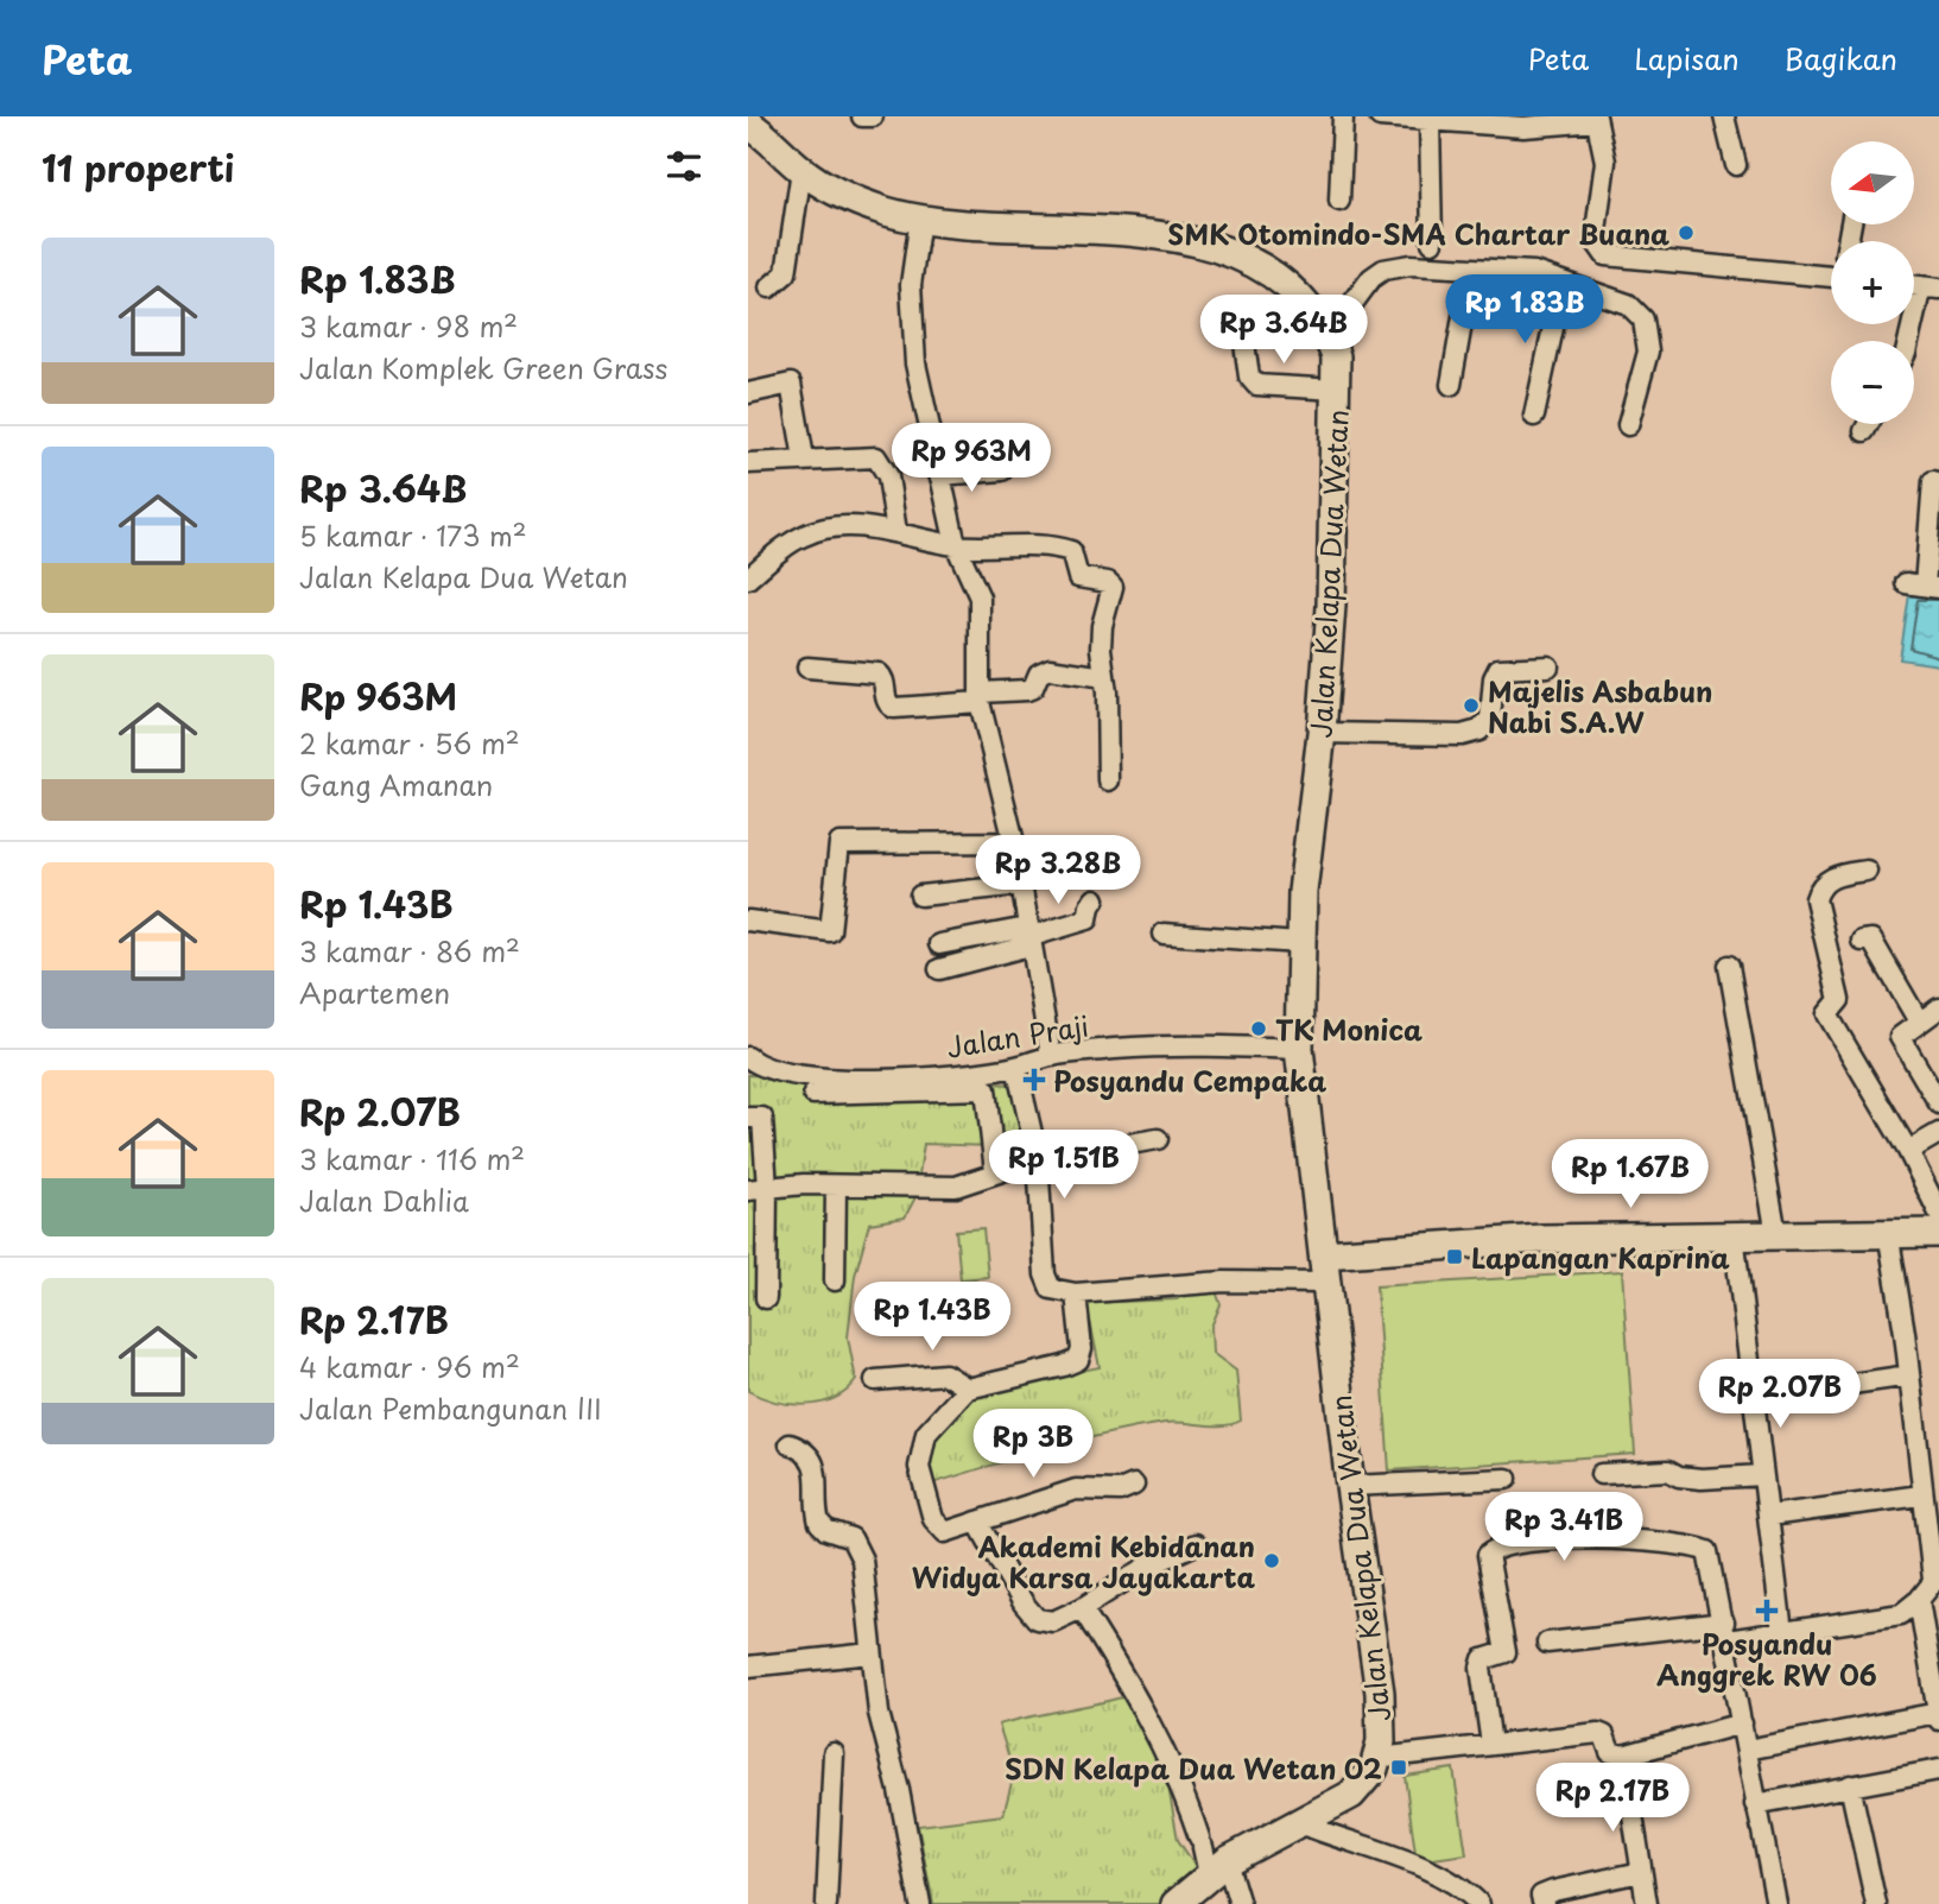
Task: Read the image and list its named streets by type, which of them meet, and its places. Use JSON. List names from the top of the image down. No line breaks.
{"streets":{"street":["Jalan Kelapa Dua Wetan","Jalan Praji"]},"crossings":[["Jalan Kelapa Dua Wetan","Jalan Praji"]],"places":{"other":["SMK Otomindo-SMA Chartar Buana","Majelis Asbabun Nabi S.A.W","TK Monica","Akademi Kebidanan Widya Karsa Jayakarta"],"health":["Posyandu Cempaka","Posyandu Anggrek RW 06"],"transit":["Lapangan Kaprina","SDN Kelapa Dua Wetan 02"]},"north":"left","page":{"header":"Peta","nav":["Peta","Lapisan","Bagikan"],"heading":"11 properti","map_buttons":["+","−"],"list":[{"name":"Rp 1.83B","note":"3 kamar · 98 m² · Jalan Komplek Green Grass"},{"name":"Rp 3.64B","note":"5 kamar · 173 m² · Jalan Kelapa Dua Wetan"},{"name":"Rp 963M","note":"2 kamar · 56 m² · Gang Amanan"},{"name":"Rp 1.43B","note":"3 kamar · 86 m² · Apartemen"},{"name":"Rp 2.07B","note":"3 kamar · 116 m² · Jalan Dahlia"},{"name":"Rp 2.17B","note":"4 kamar · 96 m² · Jalan Pembangunan III"}],"price":["Rp 1.83B","Rp 3.64B","Rp 963M","Rp 3.28B","Rp 1.51B","Rp 1.67B","Rp 1.43B","Rp 2.07B","Rp 3B","Rp 3.41B","Rp 2.17B"]}}
